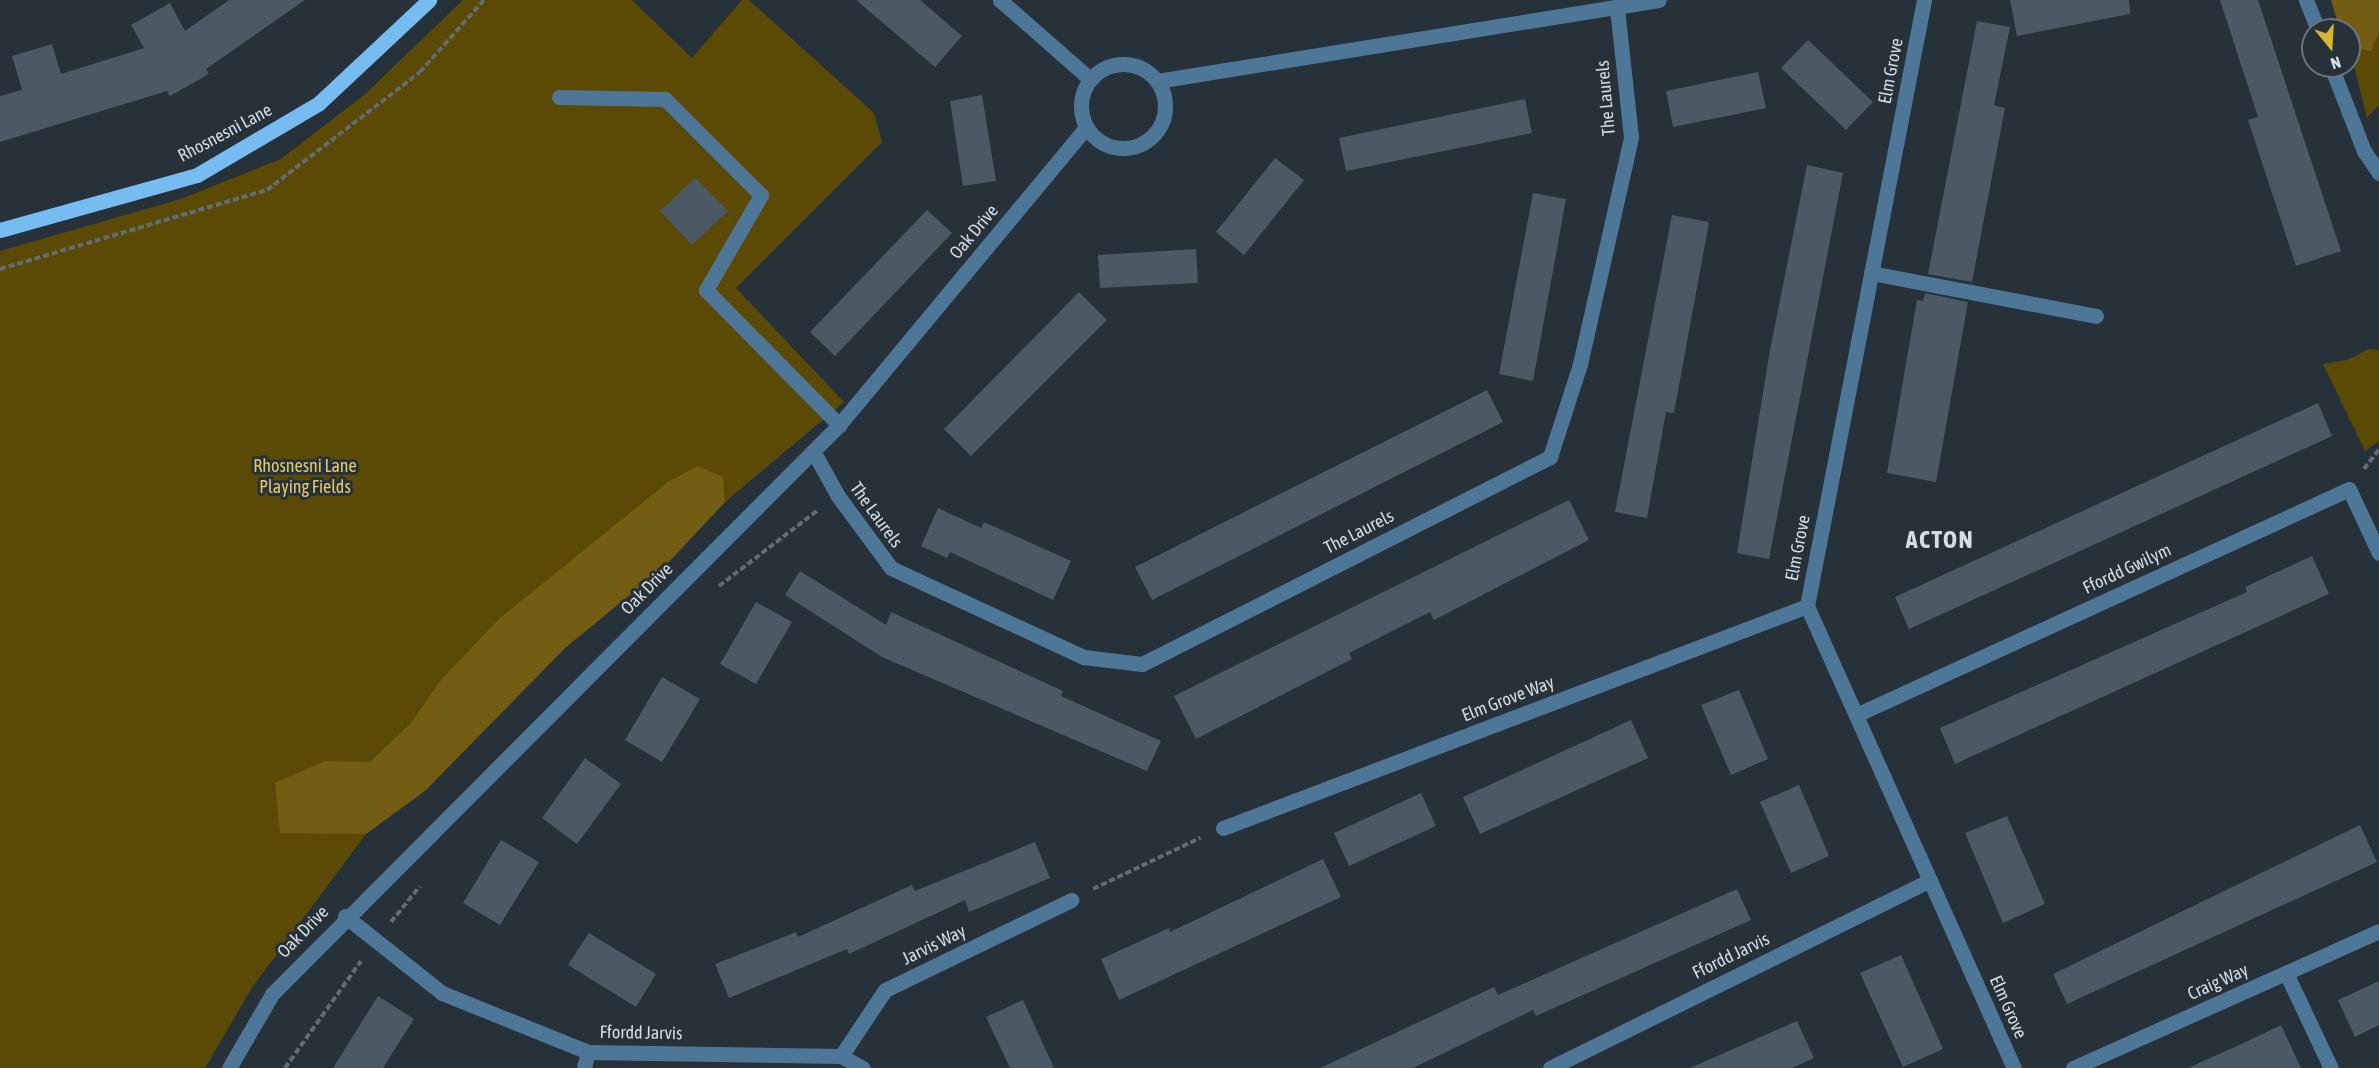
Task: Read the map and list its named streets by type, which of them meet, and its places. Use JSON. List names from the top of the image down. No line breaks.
{"streets":{"main road":["Rhosnesni Lane"],"street":["Elm Grove","The Laurels","Oak Drive","Ffordd Gwilym","Elm Grove Way","Jarvis Way","Ffordd Jarvis","Craig Way"]},"crossings":[["Elm Grove","Ffordd Gwilym"],["Elm Grove","Elm Grove Way"],["Elm Grove","Ffordd Jarvis"],["The Laurels","Oak Drive"],["Oak Drive","Ffordd Jarvis"],["Jarvis Way","Ffordd Jarvis"]],"districts":["ACTON"],"parks":["Rhosnesni Lane Playing Fields"],"north":"bottom"}
